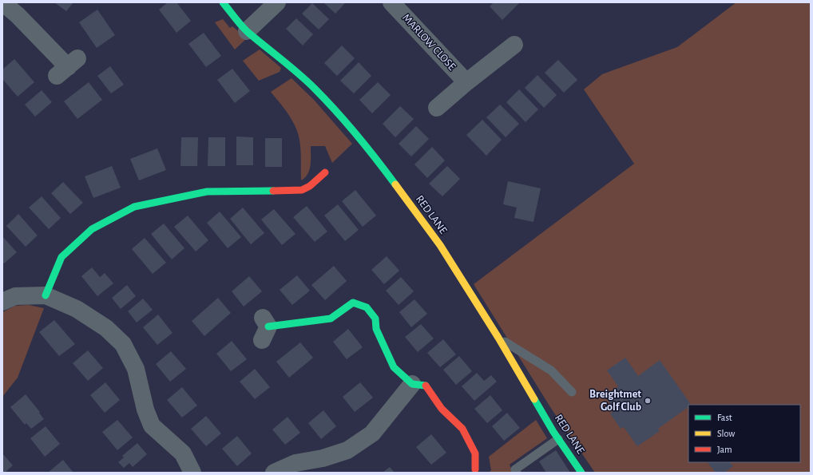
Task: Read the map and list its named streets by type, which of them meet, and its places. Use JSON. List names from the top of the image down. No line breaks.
{"streets":{"street":["MARLOW CLOSE","RED LANE"]},"places":["Breightmet Golf Club"],"legend":["Fast","Slow","Jam"]}
